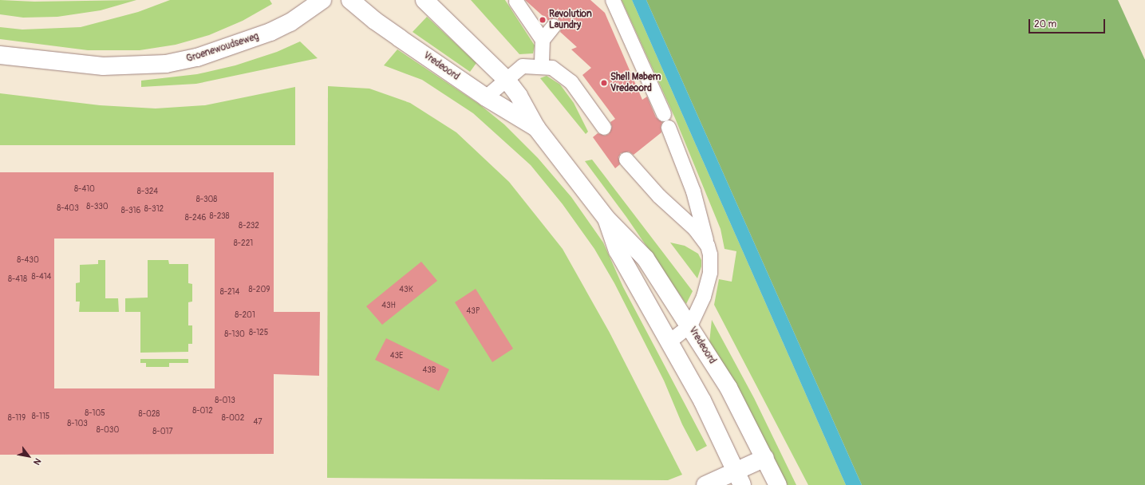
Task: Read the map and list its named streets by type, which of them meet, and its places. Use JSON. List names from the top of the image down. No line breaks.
{"streets":{"street":["Groenewoudseweg","Vredeoord"]},"places":["Revolution Laundry","Shell Mabem Vredeoord"],"house_numbers":["8-410","8-324","8-308","8-330","8-403","8-312","8-316","8-238","8-246","8-232","8-221","8-430","8-414","8-418","8-209","43K","8-214","43H","43P","8-201","8-125","8-130","43E","43B","8-013","8-012","8-105","8-028","8-115","8-119","8-002","47","8-103","8-030","8-017"],"scale_bar":"20 m","north":"bottom right"}
